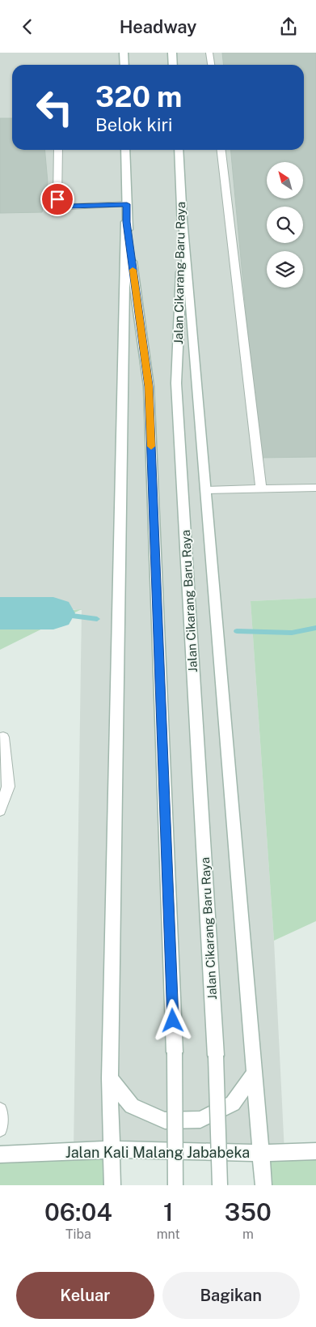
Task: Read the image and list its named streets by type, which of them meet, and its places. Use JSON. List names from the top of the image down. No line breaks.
{"streets":{"main road":["Jalan Cikarang Baru Raya","Jalan Kali Malang Jababeka"]},"north":"top left","page":{"header":"Headway","turn":["320 m","Belok kiri"],"eta":["06:04","Tiba","1","mnt","350","m"],"buttons":["Keluar","Bagikan"]}}
